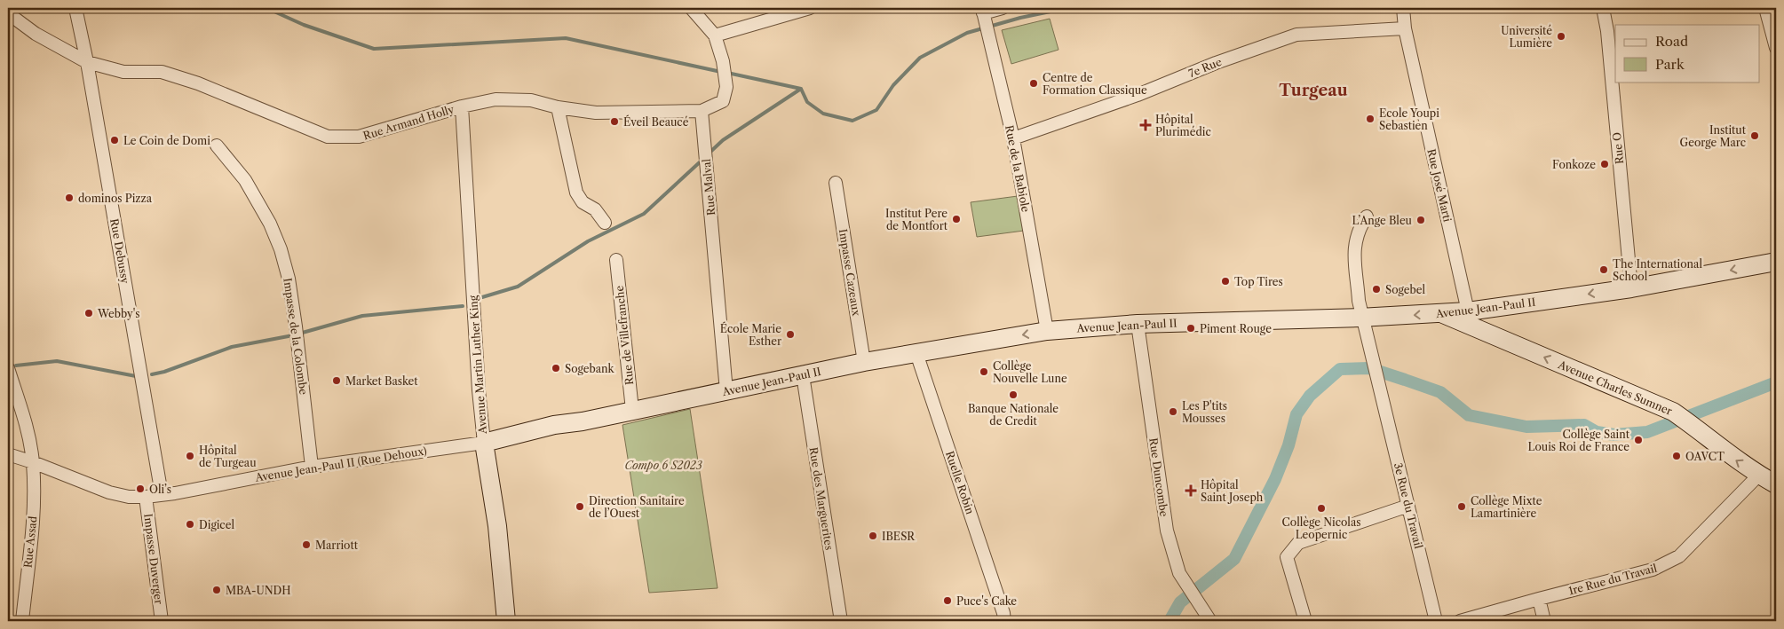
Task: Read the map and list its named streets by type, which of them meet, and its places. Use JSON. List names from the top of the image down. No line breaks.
{"streets":{"street":["7e Rue","Rue Armand Holly","Rue O","Rue de la Babiole","Rue José Marti","Rue Malval","Rue Debussy","Impasse Cazeaux","Avenue Jean-Paul II","Rue de Villefranche","Impasse de la Colombe","Avenue Martin Luther King","Avenue Charles Sumner","Avenue Jean-Paul II (Rue Dehoux)","Rue Duncombe","Ruelle Robin","Rue des Marguerites","3e Rue du Travail","Rue Assad","Impasse Duverger","1re Rue du Travail"]},"crossings":[["7e Rue","Rue de la Babiole"],["7e Rue","Rue José Marti"],["Rue Armand Holly","Rue Malval"],["Rue Armand Holly","Rue Debussy"],["Rue Armand Holly","Avenue Martin Luther King"],["Rue O","Avenue Jean-Paul II"],["Rue de la Babiole","Avenue Jean-Paul II"],["Rue José Marti","Avenue Jean-Paul II"],["Rue José Marti","Avenue Charles Sumner"],["Rue Malval","Avenue Jean-Paul II"],["Rue Debussy","Avenue Jean-Paul II (Rue Dehoux)"],["Impasse Cazeaux","Avenue Jean-Paul II"],["Avenue Jean-Paul II","Rue de Villefranche"],["Avenue Jean-Paul II","Avenue Martin Luther King"],["Avenue Jean-Paul II","Avenue Charles Sumner"],["Avenue Jean-Paul II","Avenue Jean-Paul II (Rue Dehoux)"],["Avenue Jean-Paul II","Rue Duncombe"],["Avenue Jean-Paul II","Ruelle Robin"],["Avenue Jean-Paul II","Rue des Marguerites"],["Avenue Jean-Paul II","3e Rue du Travail"],["Impasse de la Colombe","Avenue Jean-Paul II (Rue Dehoux)"],["Avenue Martin Luther King","Avenue Jean-Paul II (Rue Dehoux)"],["Avenue Charles Sumner","1re Rue du Travail"],["Avenue Jean-Paul II (Rue Dehoux)","Rue Assad"],["Avenue Jean-Paul II (Rue Dehoux)","Impasse Duverger"]],"one_way":["Avenue Jean-Paul II","Avenue Charles Sumner"],"districts":["Turgeau"],"parks":["Compo 6 S2023"],"places":{"other":["Université Lumière","Centre de Formation Classique","Ecole Youpi Sebastien","Éveil Beaucé","Institut George Marc","Le Coin de Domi","Fonkoze","dominos Pizza","Institut Pere de Montfort","L’Ange Bleu","The International School","Top Tires","Sogebel","Webby's","Piment Rouge","École Marie Esther","Sogebank","Collège Nouvelle Lune","Market Basket","Banque Nationale de Credit","Les P'tits Mousses","Collège Saint Louis Roi de France","Hôpital de Turgeau","OAVCT","Oli’s","Direction Sanitaire de l’Ouest","Collège Mixte Lamartinière","Collège Nicolas Leopernic","Digicel","IBESR","Marriott","MBA-UNDH","Puce's Cake"],"health":["Hôpital Plurimédic","Hôpital Saint Joseph"]},"legend":["Road","Park"]}
